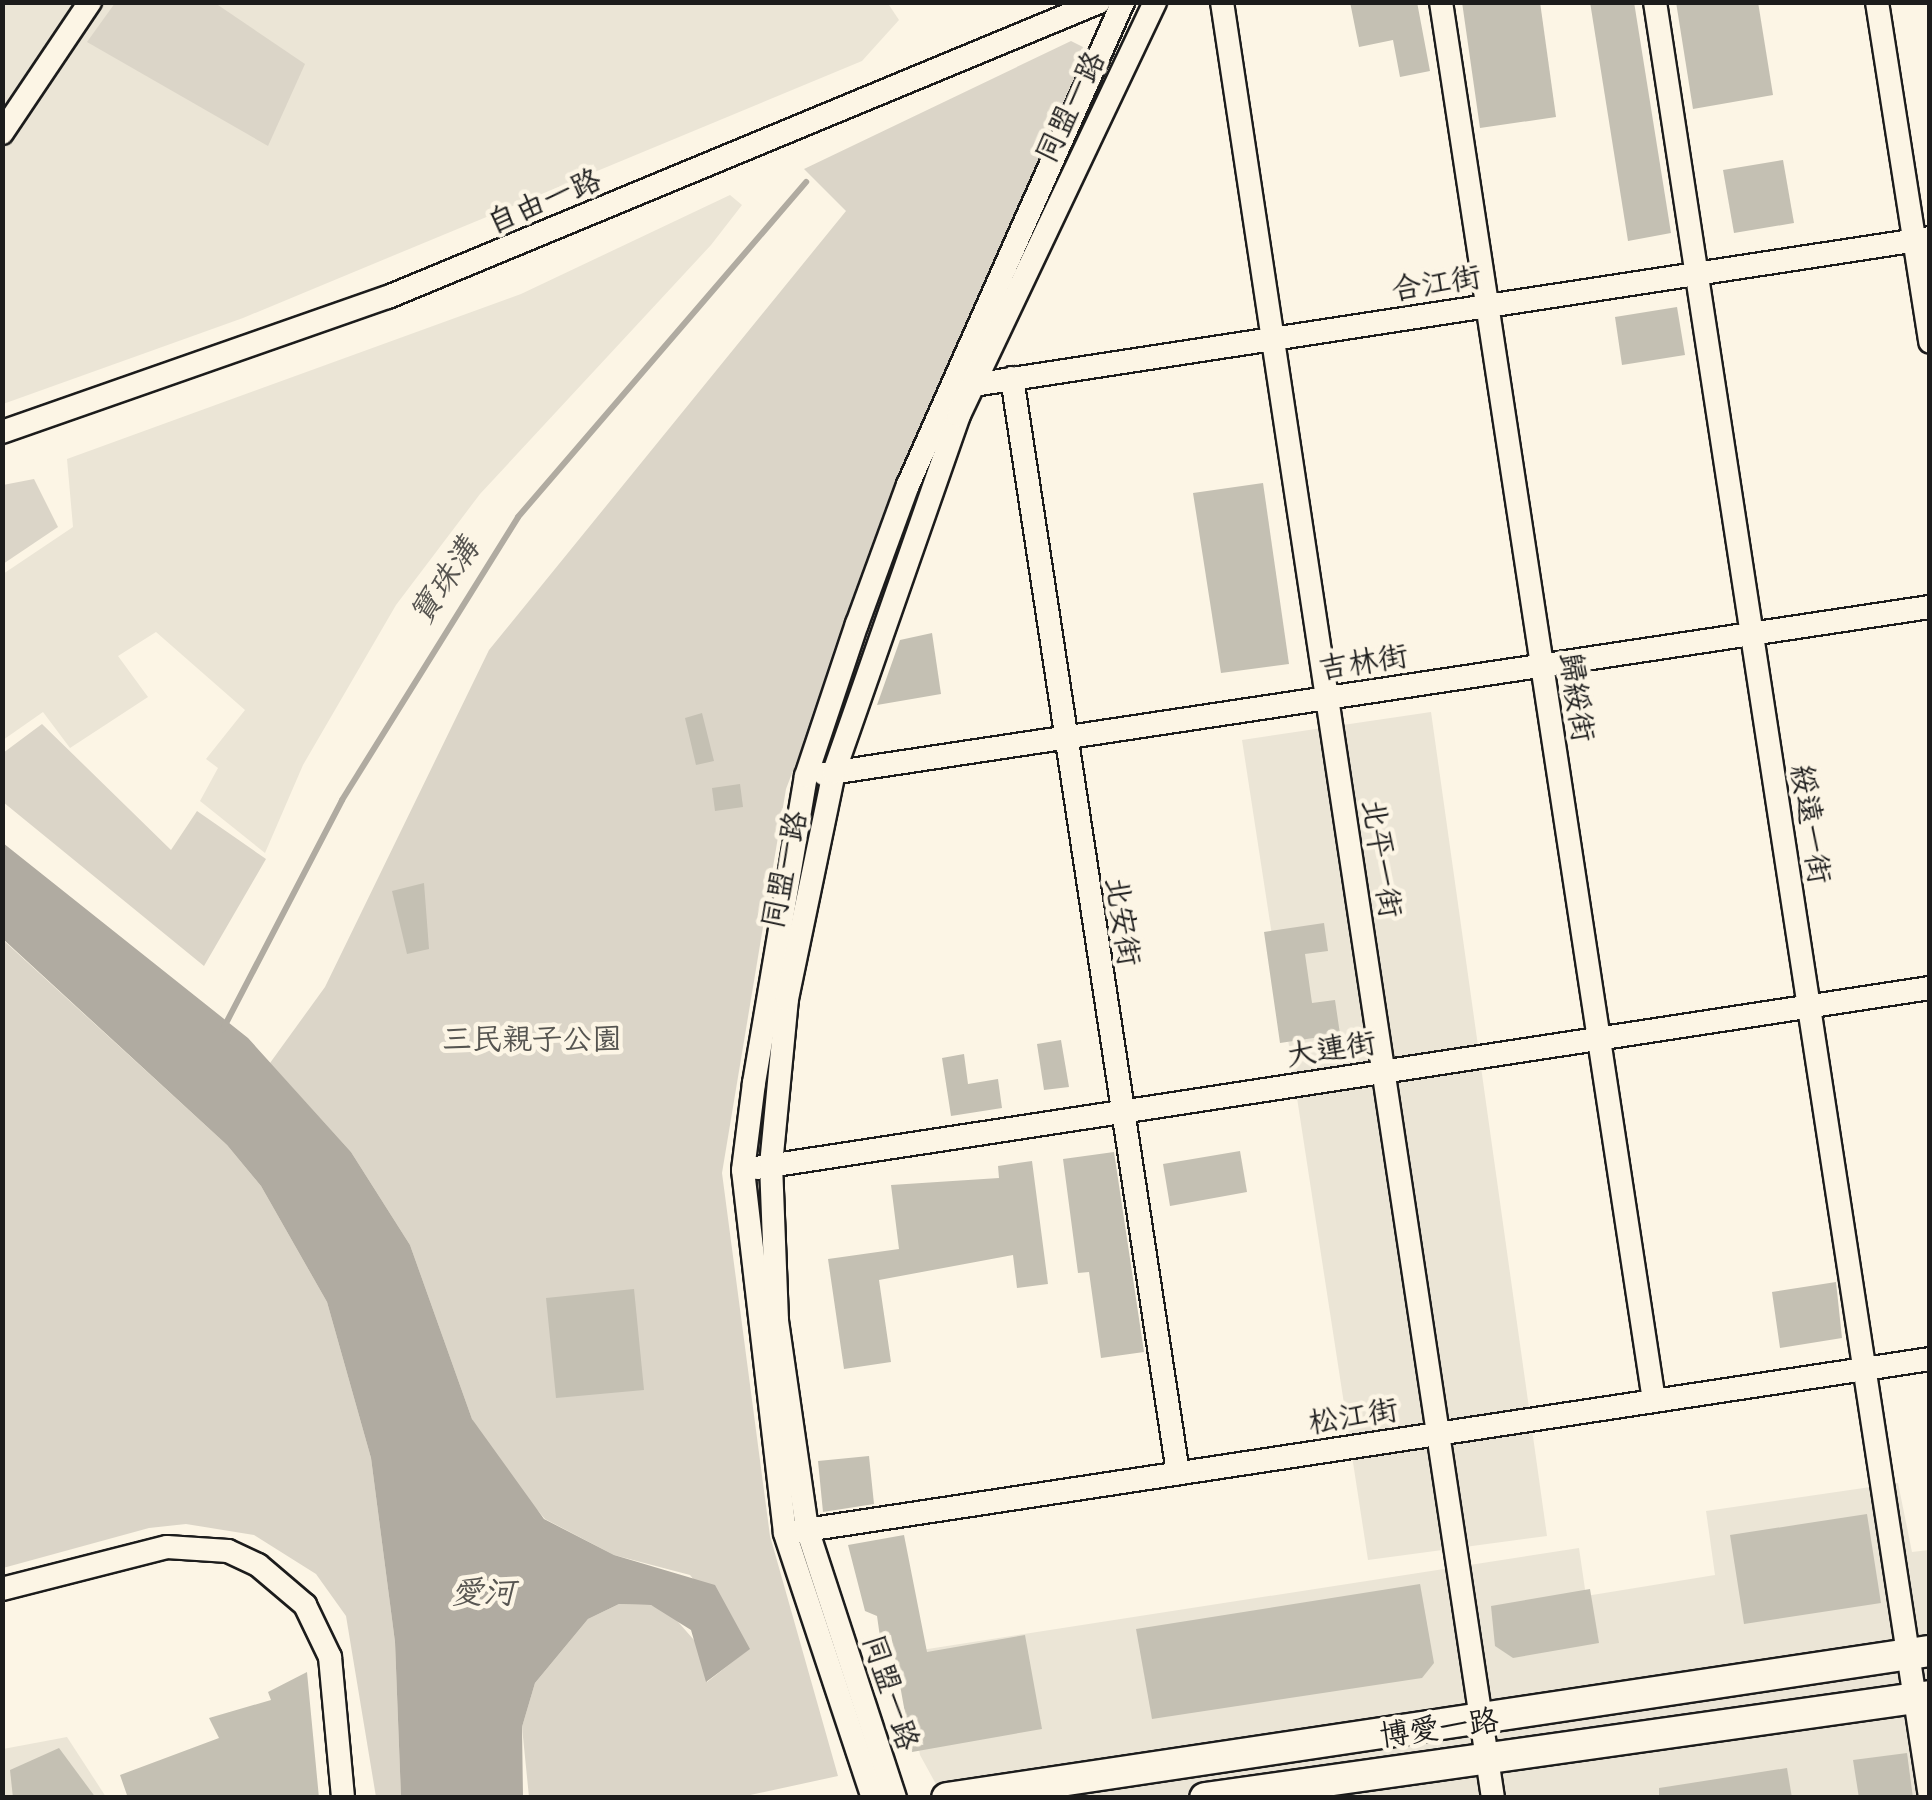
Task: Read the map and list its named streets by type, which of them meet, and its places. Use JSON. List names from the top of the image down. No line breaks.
{"streets":{"main road":["博愛一路"],"street":["同盟一路","自由一路","合江街","吉林街","歸綏街","綏遠一街","北平一街","北安街","大連街","松江街"]},"crossings":[["同盟一路","合江街"],["同盟一路","吉林街"],["同盟一路","大連街"],["同盟一路","松江街"],["合江街","歸綏街"],["合江街","綏遠一街"],["合江街","北平一街"],["合江街","北安街"],["吉林街","歸綏街"],["吉林街","綏遠一街"],["吉林街","北平一街"],["吉林街","北安街"],["歸綏街","大連街"],["歸綏街","松江街"],["綏遠一街","大連街"],["綏遠一街","松江街"],["綏遠一街","博愛一路"],["北平一街","大連街"],["北平一街","松江街"],["北平一街","博愛一路"],["北安街","大連街"],["北安街","松江街"]],"water":["寶珠溝","愛河"],"parks":["三民親子公園"]}
